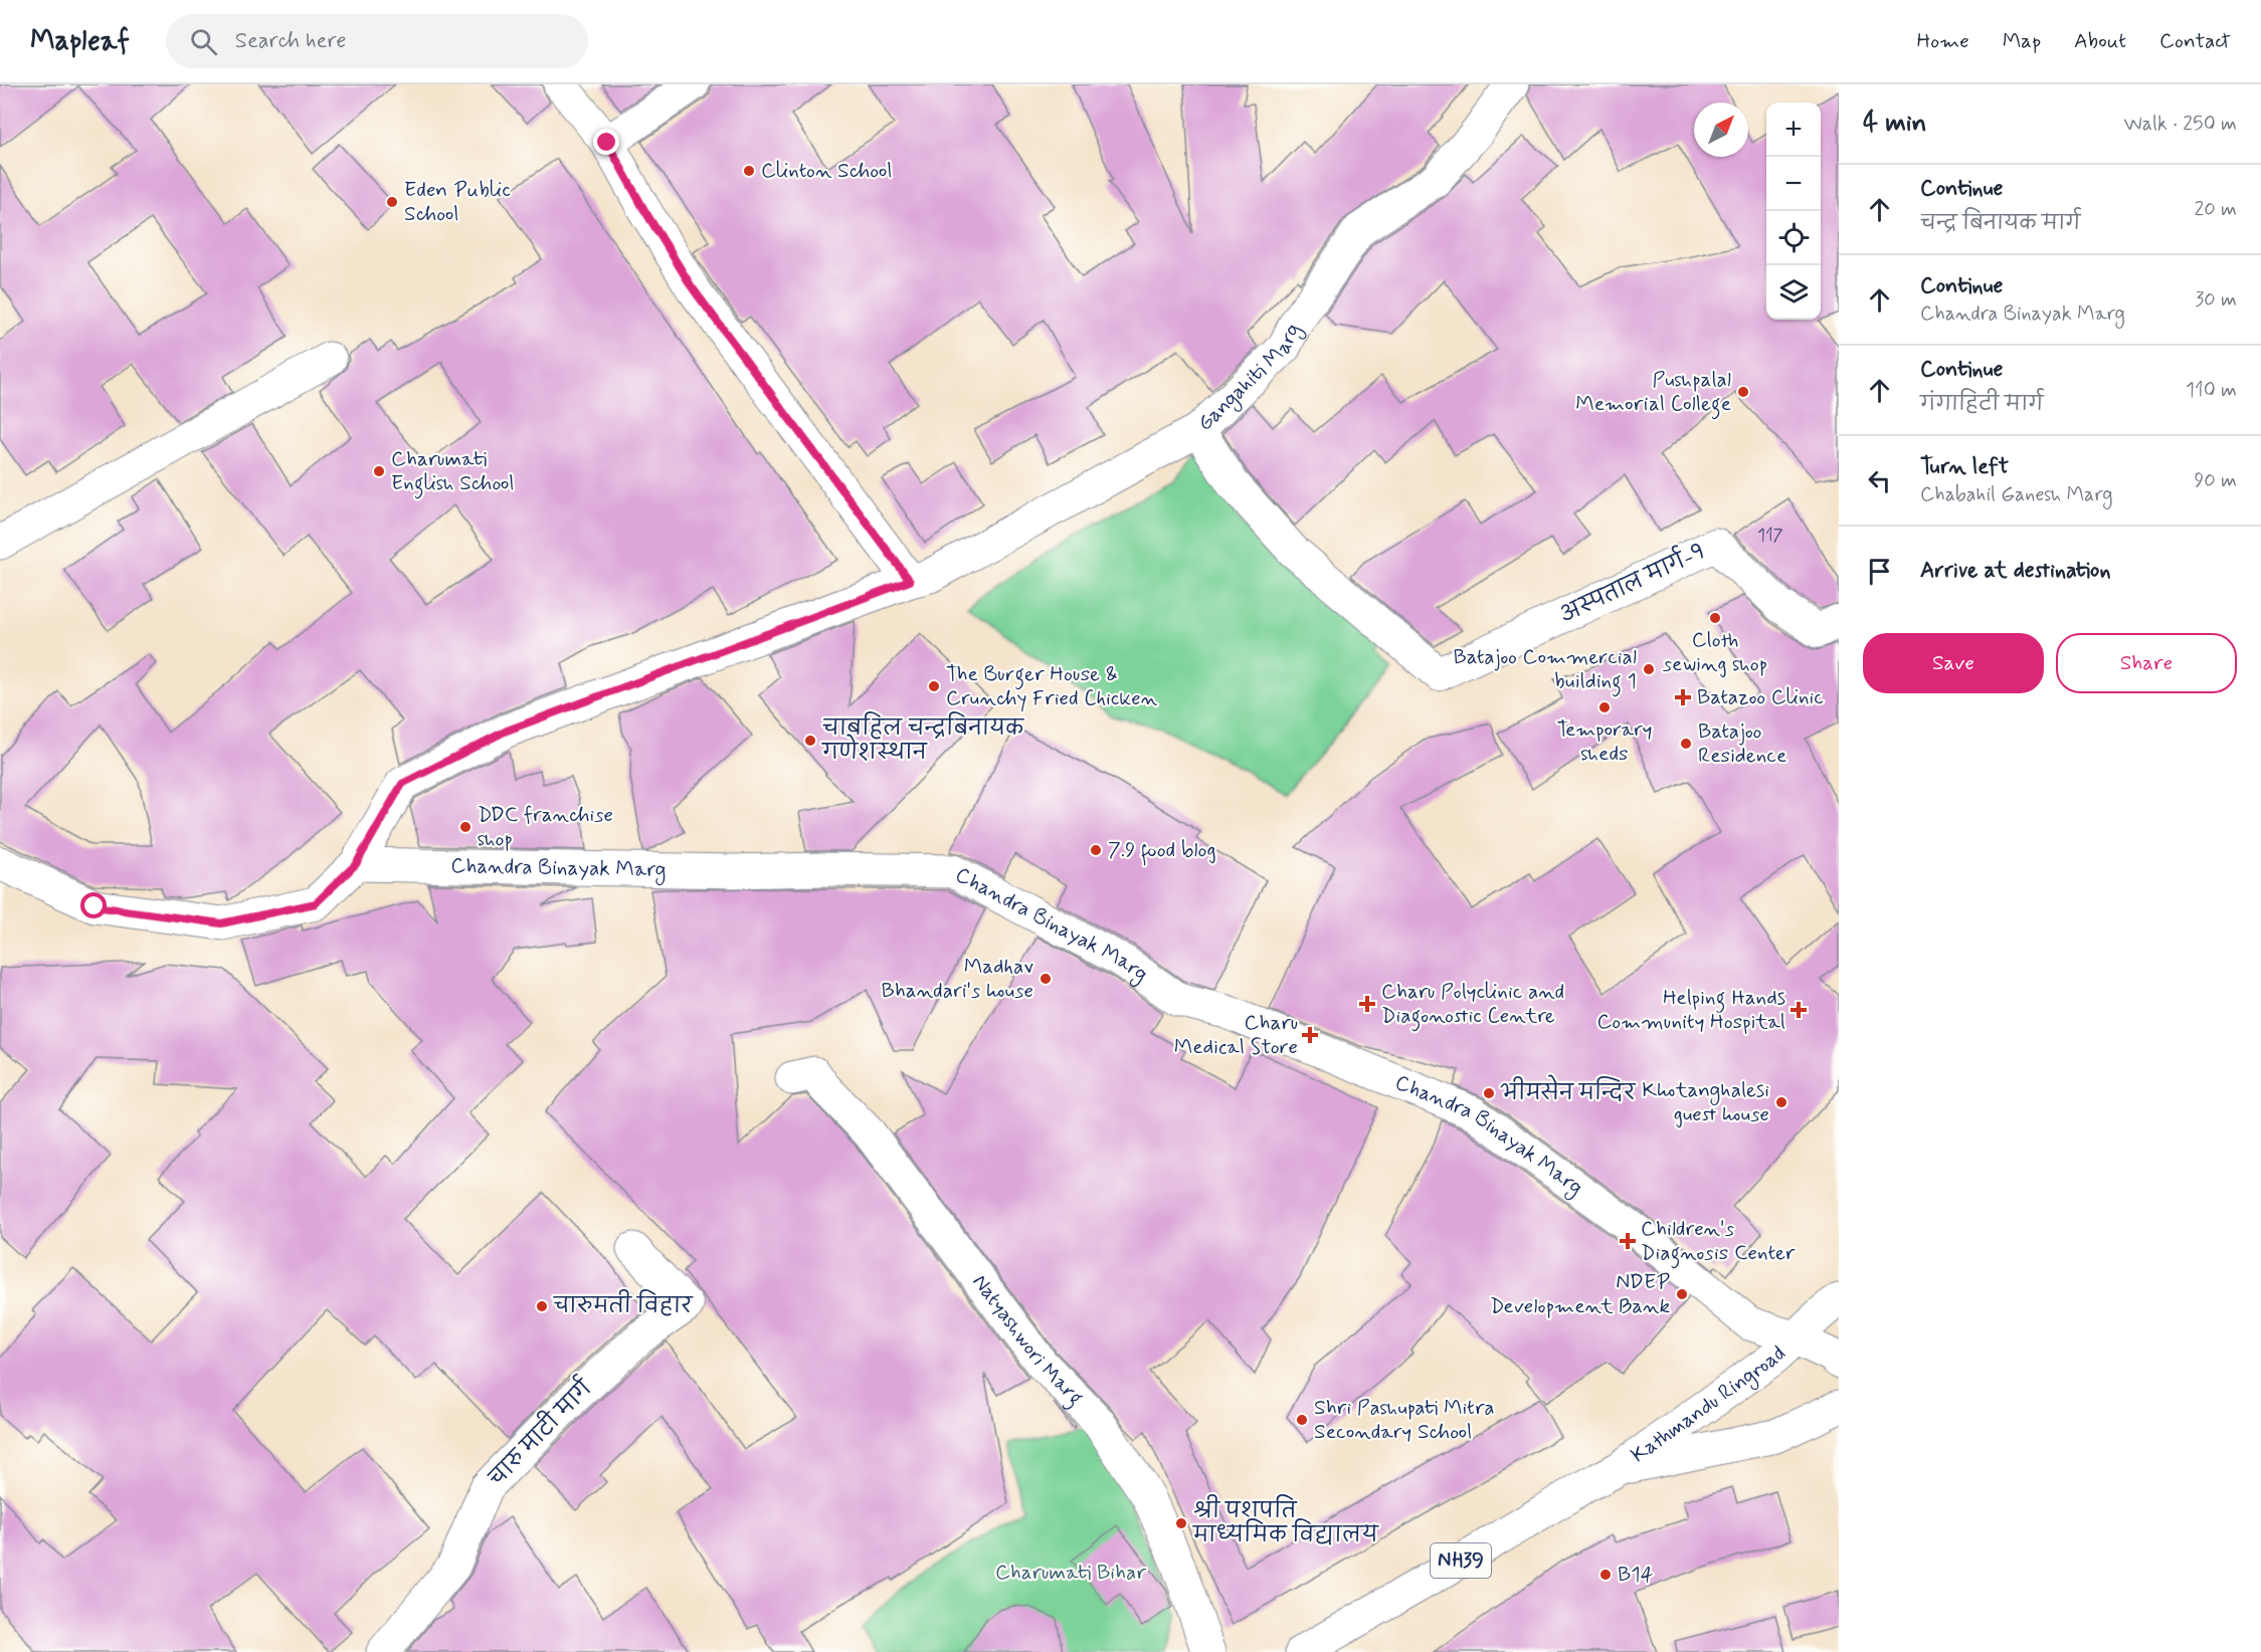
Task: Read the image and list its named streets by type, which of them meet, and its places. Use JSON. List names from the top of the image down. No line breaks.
{"streets":{"main road":["Gangahiti Marg","अस्पताल मार्ग-१","Chandra Binayak Marg","Natyashwori Marg","Kathmandu Ringroad","चारु माटी मार्ग","NH39"]},"crossings":[["Gangahiti Marg","अस्पताल मार्ग-१"],["Gangahiti Marg","Chandra Binayak Marg"],["Chandra Binayak Marg","Kathmandu Ringroad"]],"parks":["Charumati Bihar"],"places":{"other":["Clinton School","Eden Public School","Pushpalal Memorial College","Charumati English School","Cloth sewing shop","Batajoo Commercial building 1","The Burger House & Crunchy Fried Chicken","Temporary sheds","चाबहिल चन्द्रबिनायक गणेशस्थान","Batajoo Residence","DDC franchise shop","7.9 food blog","Madhav Bhandari's house","भीमसेन मन्दिर","Khotanghalesi guest house","NDEP Development Bank","चारुमती विहार","Shri Pashupati Mitra Secondary School","श्री पशुपति माध्यमिक विद्यालय","B14"],"health":["Batazoo Clinic","Charu Polyclinic and Diagonostic Centre","Helping Hands Community Hospital","Charu Medical Store","Children's Diagnosis Center"]},"house_numbers":["117"],"north":"top right","page":{"header":"Mapleaf","search":"Search here","nav":["Home","Map","About","Contact"],"heading":["4 min","Walk · 250 m"],"map_buttons":["+","−"],"list":[["Continue","चन्द्र बिनायक मार्ग","20 m"],["Continue","Chandra Binayak Marg","30 m"],["Continue","गंगाहिटी मार्ग","110 m"],["Turn left","Chabahil Ganesh Marg","90 m"],"Arrive at destination"],"buttons":["Save","Share"]}}
